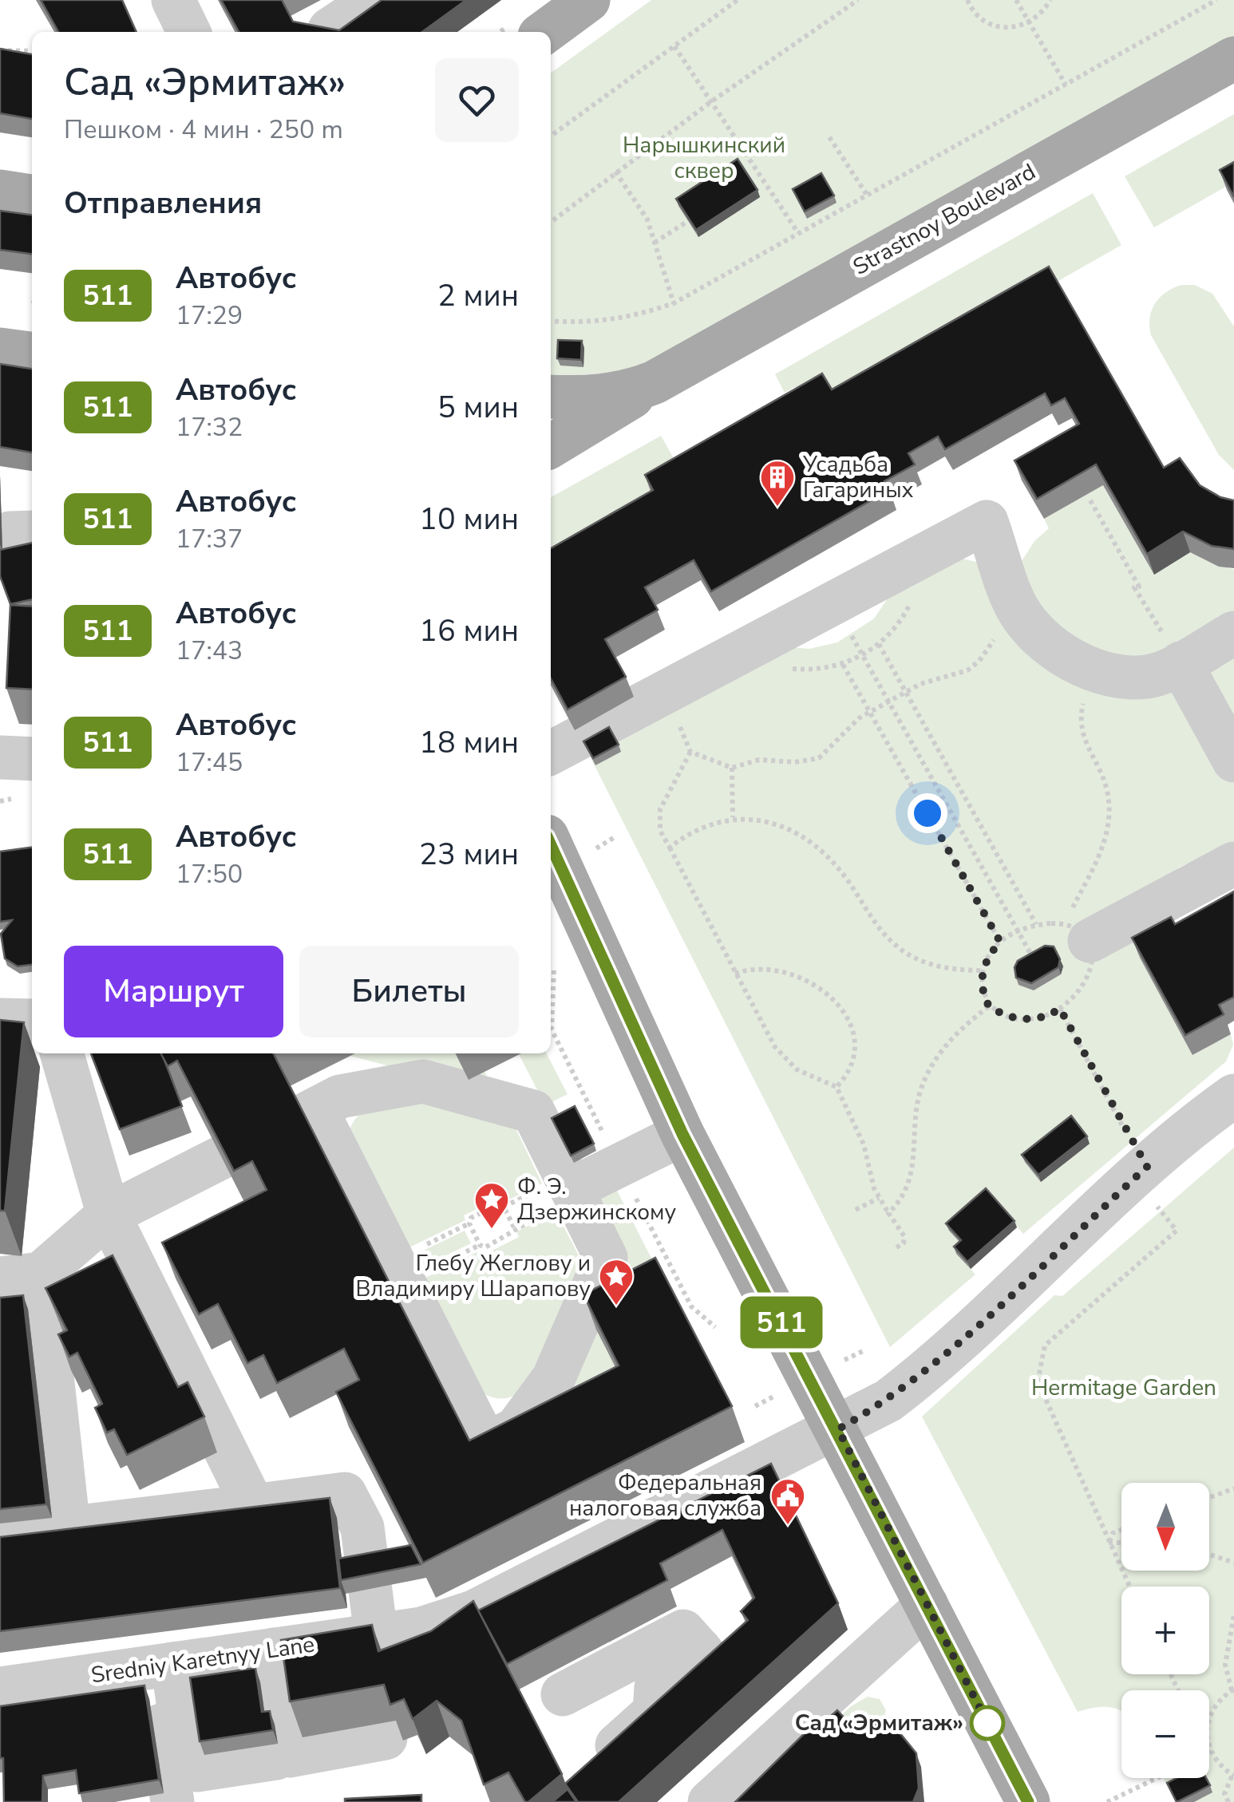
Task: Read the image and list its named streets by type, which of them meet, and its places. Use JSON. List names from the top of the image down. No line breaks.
{"streets":{"main road":["Strastnoy Boulevard"],"street":["Sredniy Karetnyy Lane"]},"parks":["Нарышкинский сквер","Hermitage Garden"],"places":{"building":["Усадьба Гагариных"],"place":["Ф. Э. Дзержинскому","Глебу Жеглову и Владимиру Шарапову"],"public building":["Федеральная налоговая служба"],"other":["Сад «Эрмитаж»"]},"lines":["bus line 511"],"north":"bottom","page":{"on_map":"511","heading":[["Сад «Эрмитаж»","Пешком · 4 мин · 250 m"],"Отправления"],"list":[{"mark":"511","name":"Автобус","note":"17:29","value":"2 мин"},{"mark":"511","name":"Автобус","note":"17:32","value":"5 мин"},{"mark":"511","name":"Автобус","note":"17:37","value":"10 мин"},{"mark":"511","name":"Автобус","note":"17:43","value":"16 мин"},{"mark":"511","name":"Автобус","note":"17:45","value":"18 мин"},{"mark":"511","name":"Автобус","note":"17:50","value":"23 мин"}],"buttons":["Маршрут","Билеты"],"map_buttons":["+","−"]}}
